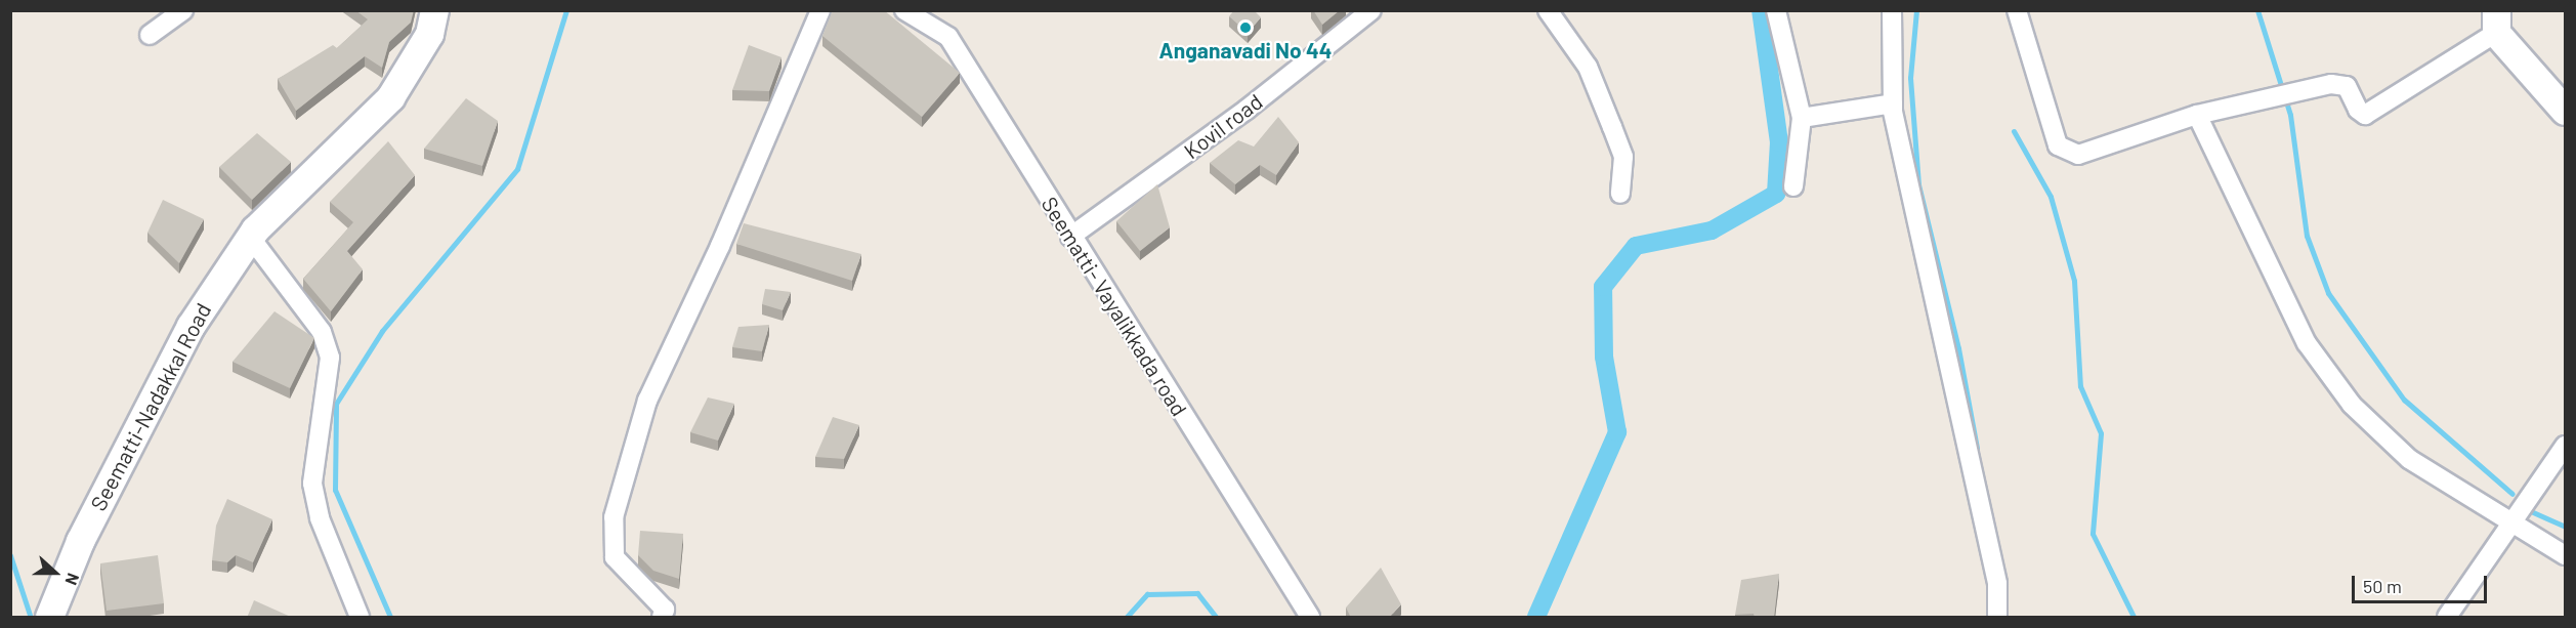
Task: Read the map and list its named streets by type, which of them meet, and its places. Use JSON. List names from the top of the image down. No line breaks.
{"streets":{"street":["Kovil road","Seematti- Vayalikkada road","Seematti-Nadakkal Road"]},"crossings":[["Kovil road","Seematti- Vayalikkada road"]],"places":["Anganavadi No 44"],"scale_bar":"50 m","north":"right"}
